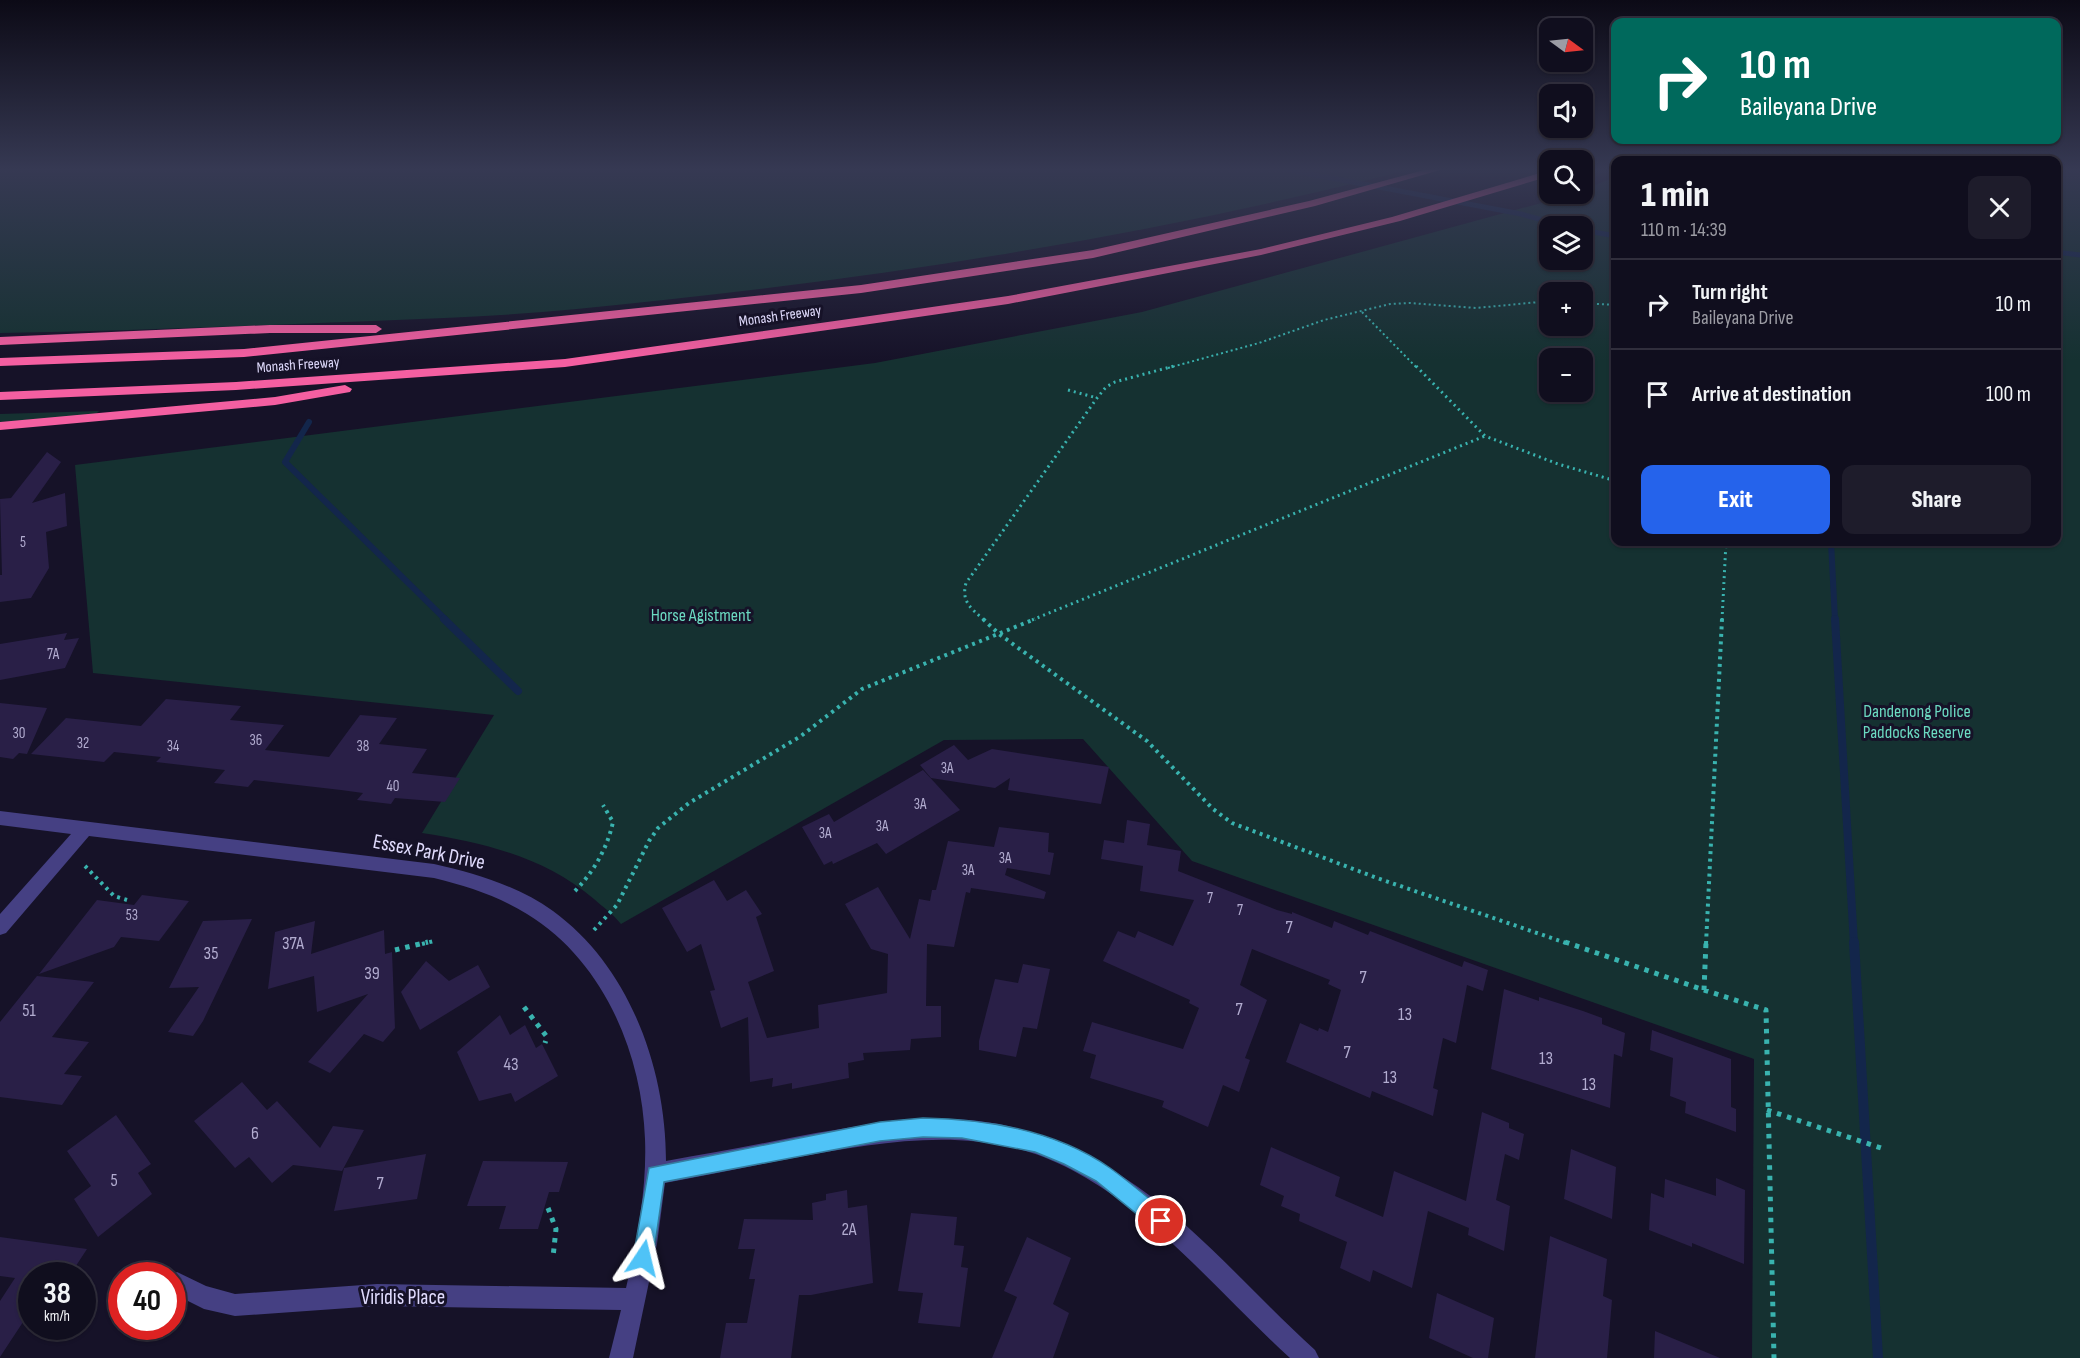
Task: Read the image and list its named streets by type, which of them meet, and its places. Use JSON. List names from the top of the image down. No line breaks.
{"streets":{"highway":["Monash Freeway"],"street":["Essex Park Drive","Viridis Place"]},"crossings":[["Essex Park Drive","Viridis Place"]],"parks":["Horse Agistment","Dandenong Police Paddocks Reserve"],"house_numbers":["5","7A","30","36","32","34","38","3A","40","3A","3A","3A","3A","3A","7","7","53","7","37A","35","39","7","7","51","13","7","13","43","13","13","6","5","7","2A"],"north":"right","page":{"map_buttons":["+","−"],"turn":["10 m","Baileyana Drive"],"heading":["1 min","110 m · 14:39"],"list":[{"name":"Turn right","note":"Baileyana Drive","value":"10 m"},{"name":"Arrive at destination","value":"100 m"}],"buttons":["Exit","Share"],"speed":"38 km/h","limit":"40"}}
